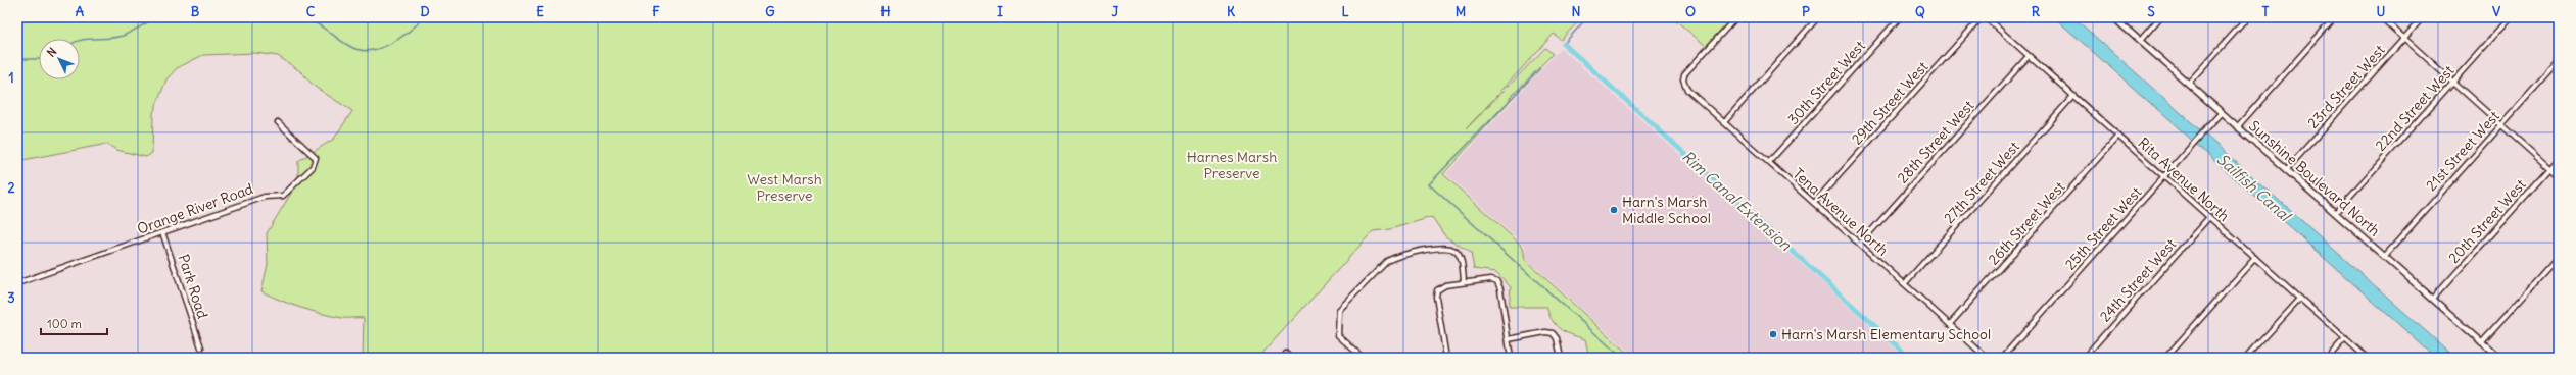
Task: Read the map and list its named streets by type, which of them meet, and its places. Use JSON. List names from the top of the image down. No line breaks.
{"streets":{"street":["30th Street West","23rd Street West","29th Street West","22nd Street West","28th Street West","21st Street West","Sunshine Boulevard North","Rita Avenue North","27th Street West","Orange River Road","Tena Avenue North","20th Street West","26th Street West","25th Street West","24th Street West","Park Road"]},"crossings":[["30th Street West","Tena Avenue North"],["23rd Street West","Sunshine Boulevard North"],["29th Street West","Tena Avenue North"],["22nd Street West","Sunshine Boulevard North"],["28th Street West","Rita Avenue North"],["28th Street West","Tena Avenue North"],["21st Street West","Sunshine Boulevard North"],["Sunshine Boulevard North","20th Street West"],["Sunshine Boulevard North","25th Street West"],["Rita Avenue North","27th Street West"],["Rita Avenue North","26th Street West"],["Rita Avenue North","25th Street West"],["Rita Avenue North","24th Street West"],["27th Street West","Tena Avenue North"],["Orange River Road","Park Road"],["Tena Avenue North","26th Street West"]],"water":["Sailfish Canal","Rim Canal Extension"],"parks":["Harnes Marsh Preserve","West Marsh Preserve"],"places":["Harn's Marsh Middle School","Harn's Marsh Elementary School"],"scale_bar":"100 m","north":"top left","grid":{"columns":["A","B","C","D","E","F","G","H","I","J","K","L","M","N","O","P","Q","R","S","T","U","V"],"rows":["1","2","3"]}}
